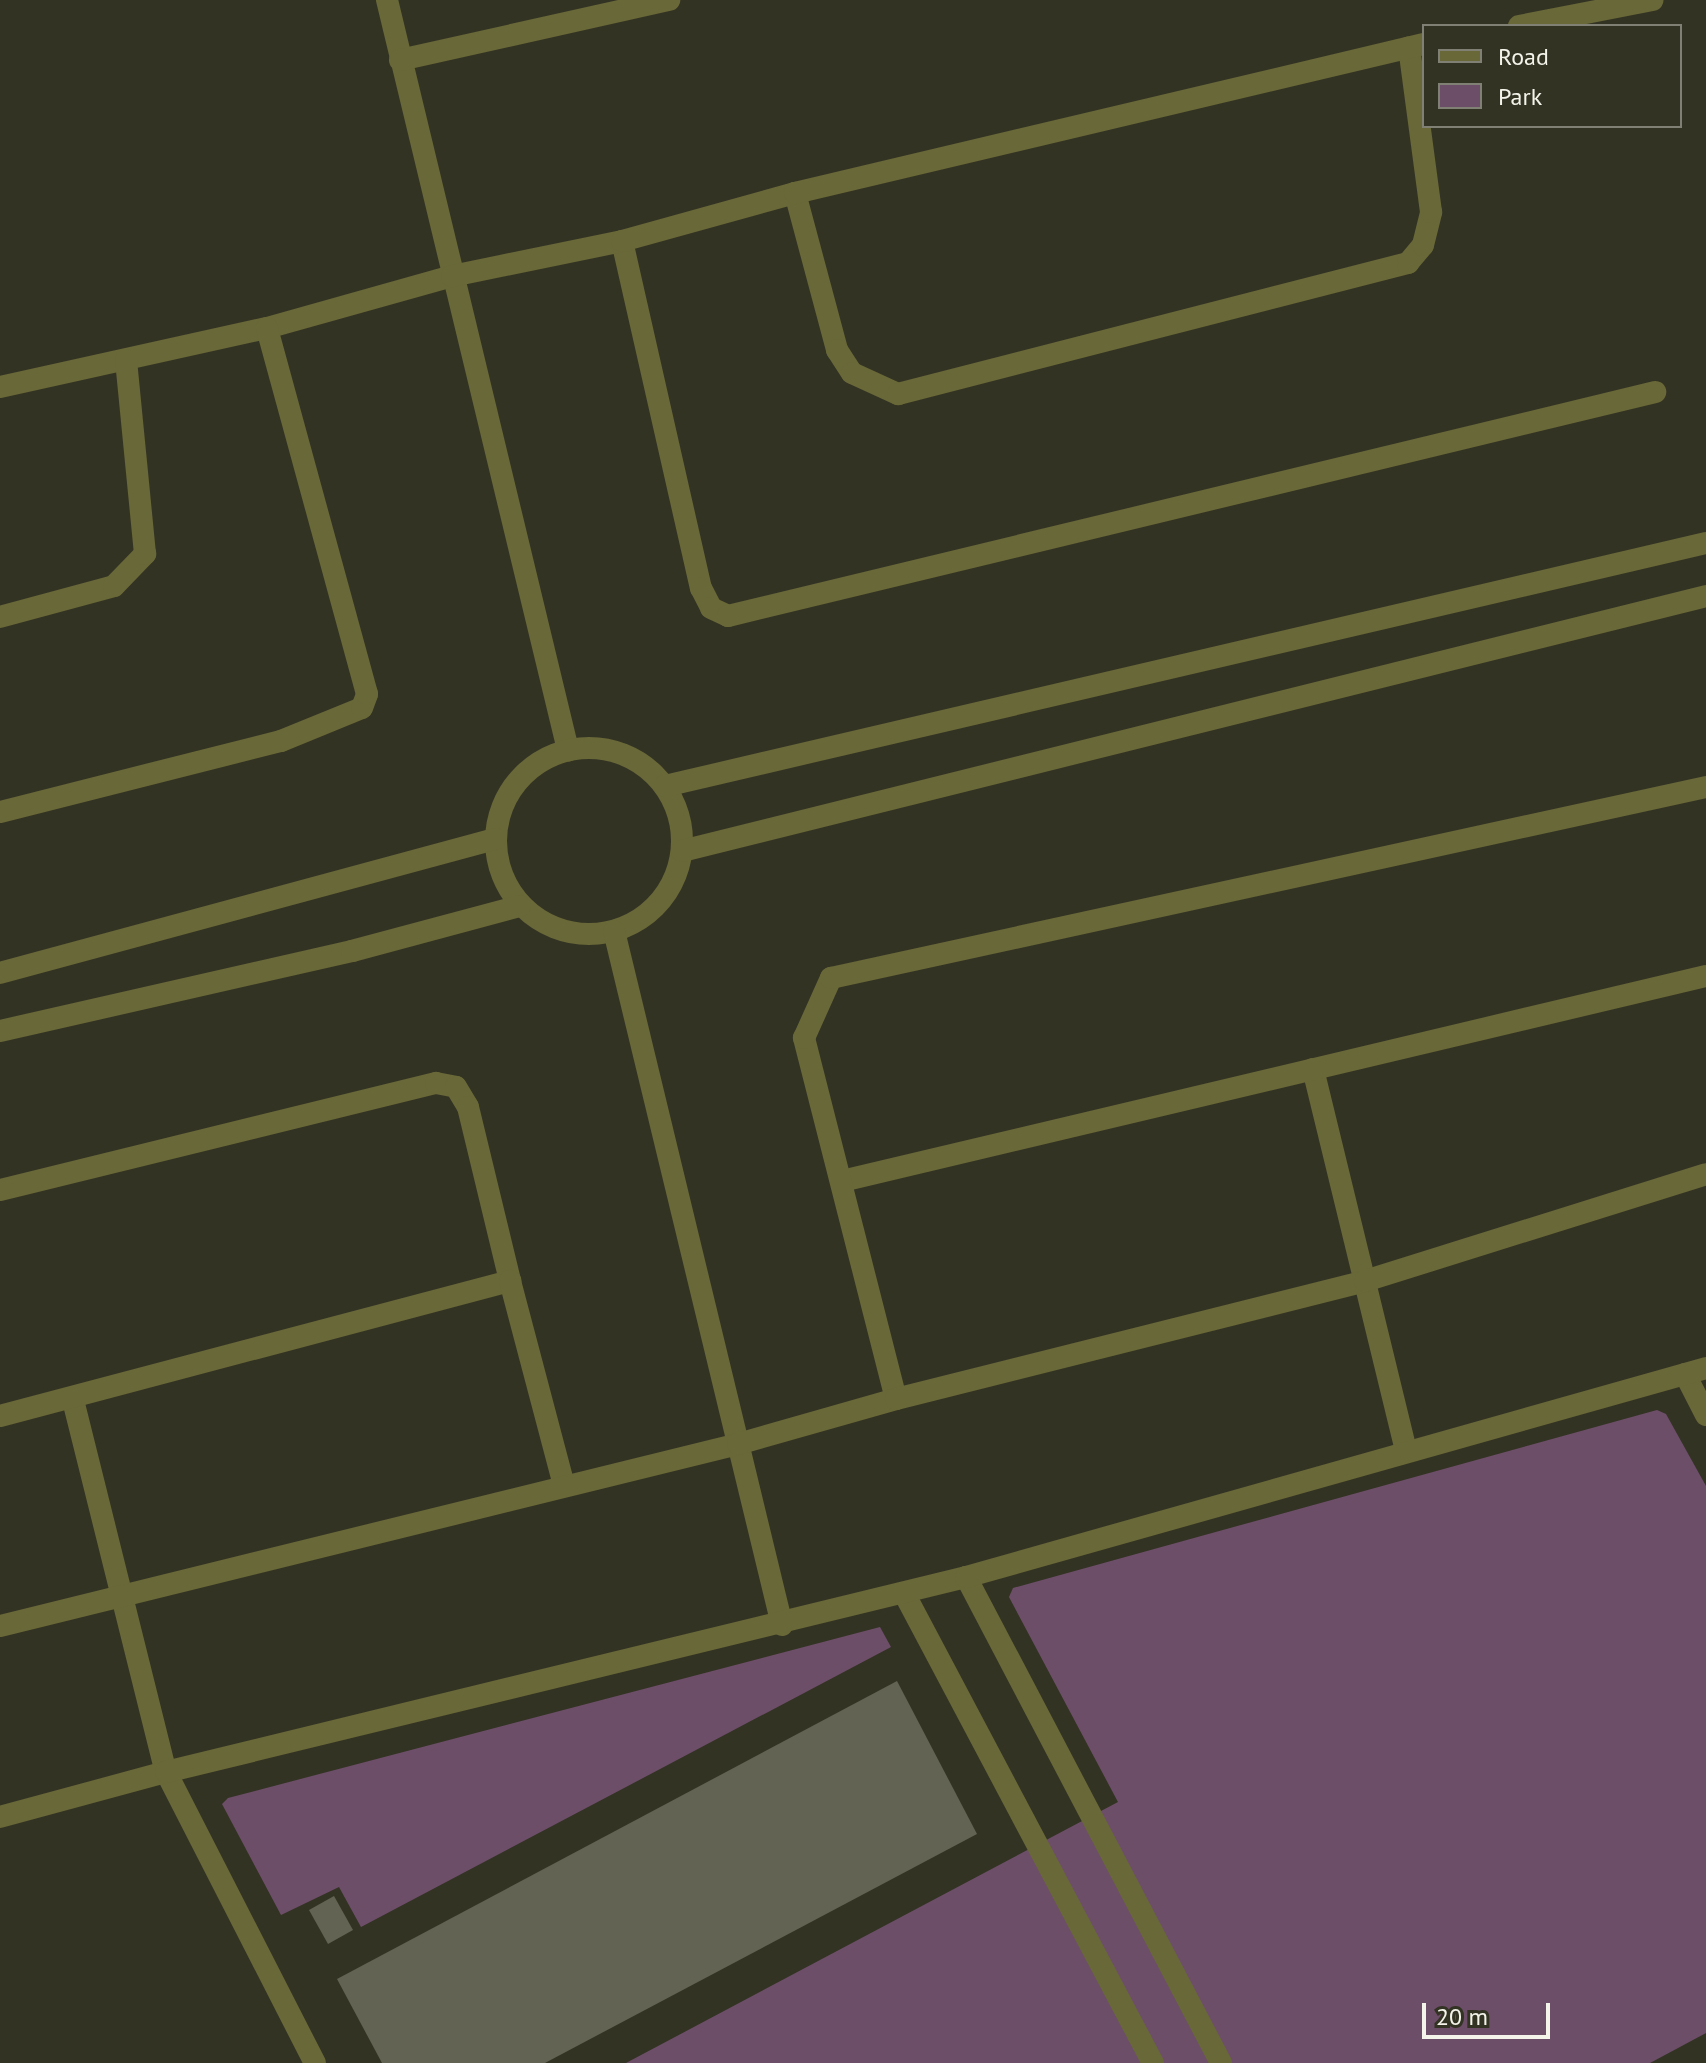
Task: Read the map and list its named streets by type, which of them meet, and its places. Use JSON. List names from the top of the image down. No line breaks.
{"legend":["Road","Park"],"scale_bar":"20 m"}
